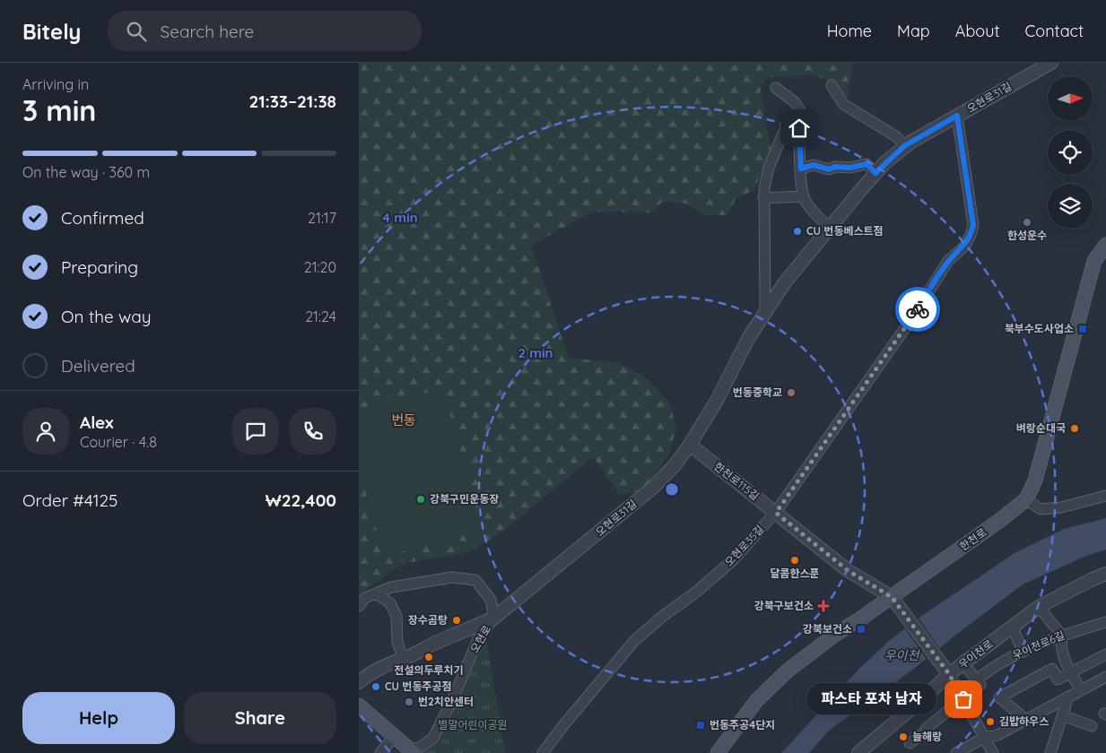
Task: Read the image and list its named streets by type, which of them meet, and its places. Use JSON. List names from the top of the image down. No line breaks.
{"streets":{"main road":["한천로","오현로"],"street":["오현로31길","한천로115길","오현로35길","우이천로6길","우이천로"]},"crossings":[["오현로31길","한천로115길"],["오현로31길","오현로35길"],["오현로31길","오현로"],["한천로115길","한천로"],["한천로115길","오현로35길"]],"districts":["번동"],"water":["우이천"],"parks":["별말어린이공원"],"places":{"other":["한성운수","CU 번동베스트점","번동중학교","벼랑순대국","강북구민운동장","달콤한스푼","장수곰탕","전설의두루치기","CU 번동주공점","파스타 포차 남자","번2치안센터","김밥하우스","늘해랑"],"transit":["북부수도사업소","강북보건소","번동주공4단지"],"health":["강북구보건소"]},"north":"right","page":{"header":"Bitely","search":"Search here","nav":["Home","Map","About","Contact"],"heading":["3 min","Arriving in","21:33–21:38"],"panel":["Alex","Courier · 4.8","Order #4125","₩22,400"],"bar":"On the way · 360 m","list":[["Confirmed","21:17"],["Preparing","21:20"],["On the way","21:24"],"Delivered"],"buttons":["Help","Share"],"bubble":"파스타 포차 남자"},"rings":["4 min","2 min"]}
